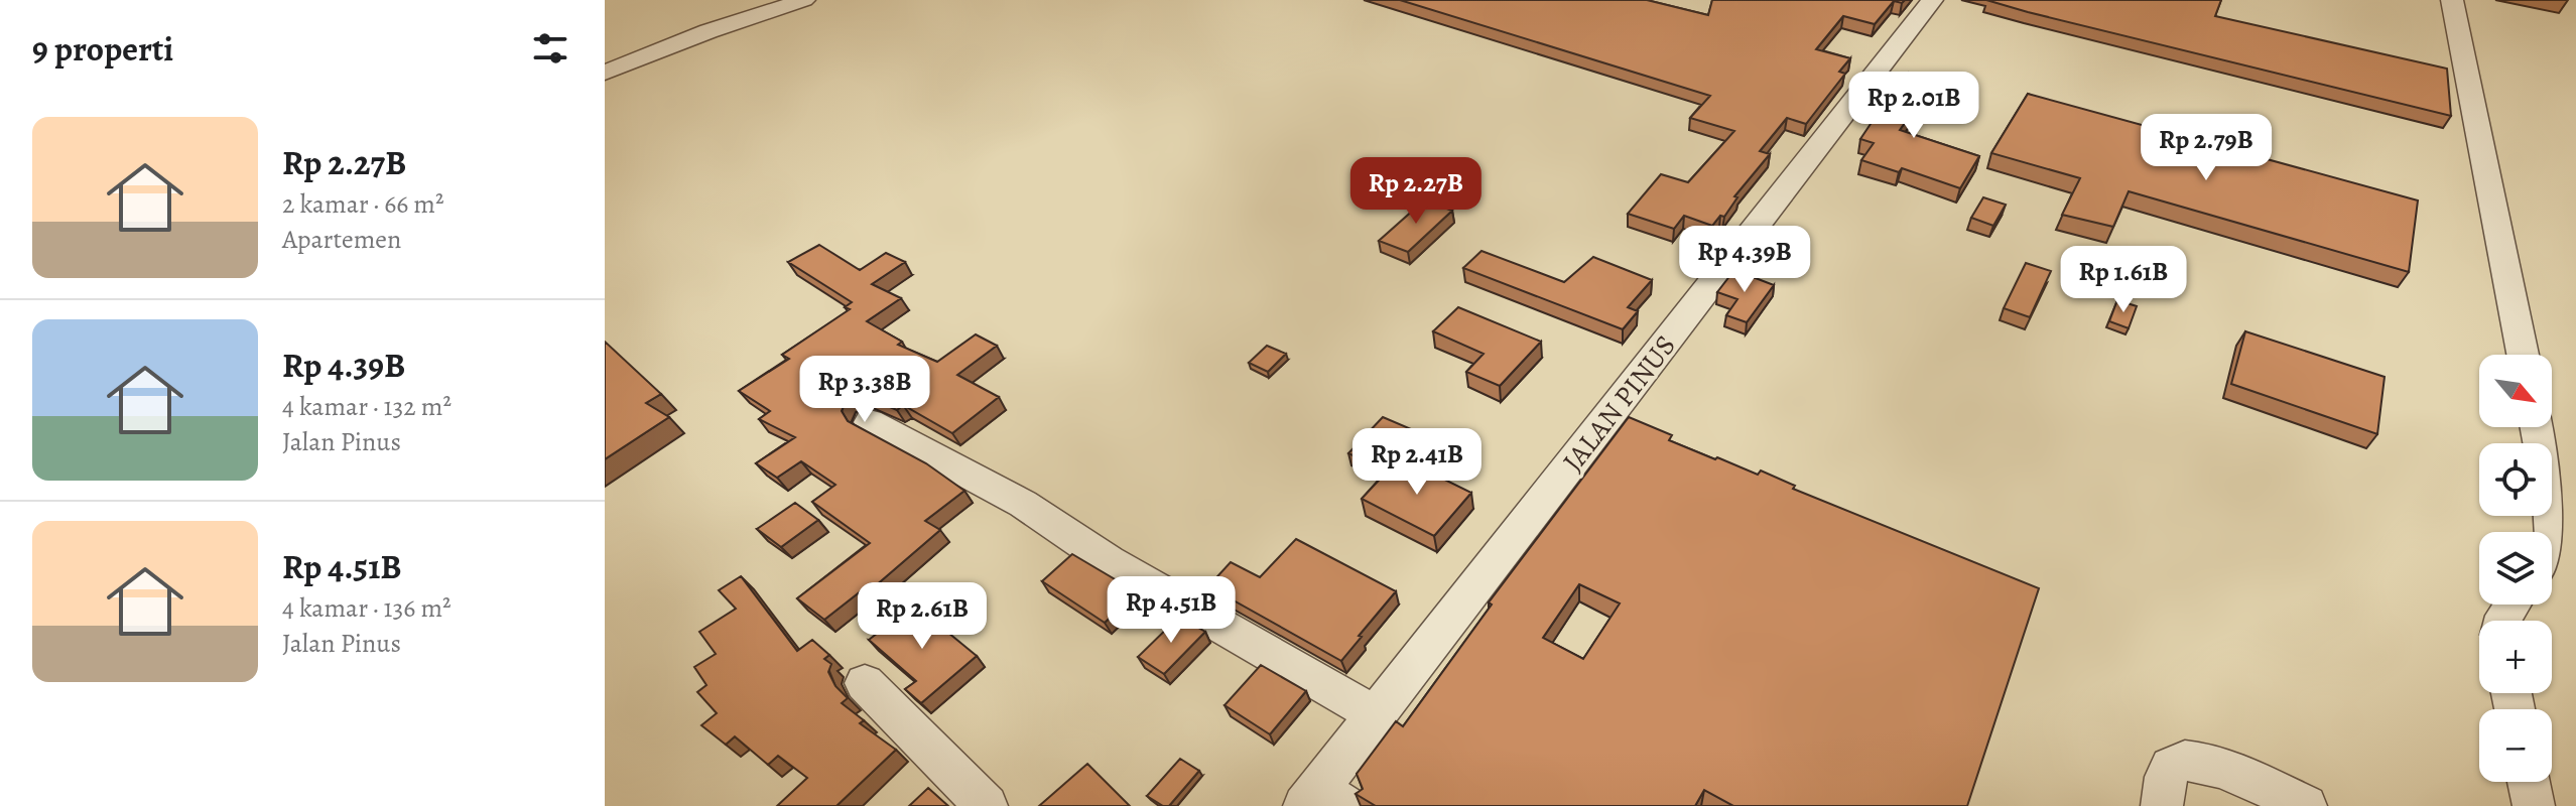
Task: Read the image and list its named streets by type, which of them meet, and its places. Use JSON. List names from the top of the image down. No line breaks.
{"streets":{"street":["JALAN PINUS"]},"north":"bottom right","page":{"heading":"9 properti","price":["Rp 2.01B","Rp 2.79B","Rp 2.27B","Rp 4.39B","Rp 1.61B","Rp 3.38B","Rp 2.41B","Rp 4.51B","Rp 2.61B"],"list":[{"name":"Rp 2.27B","note":"2 kamar · 66 m² · Apartemen"},{"name":"Rp 4.39B","note":"4 kamar · 132 m² · Jalan Pinus"},{"name":"Rp 4.51B","note":"4 kamar · 136 m² · Jalan Pinus"}],"map_buttons":["+","−"]}}
